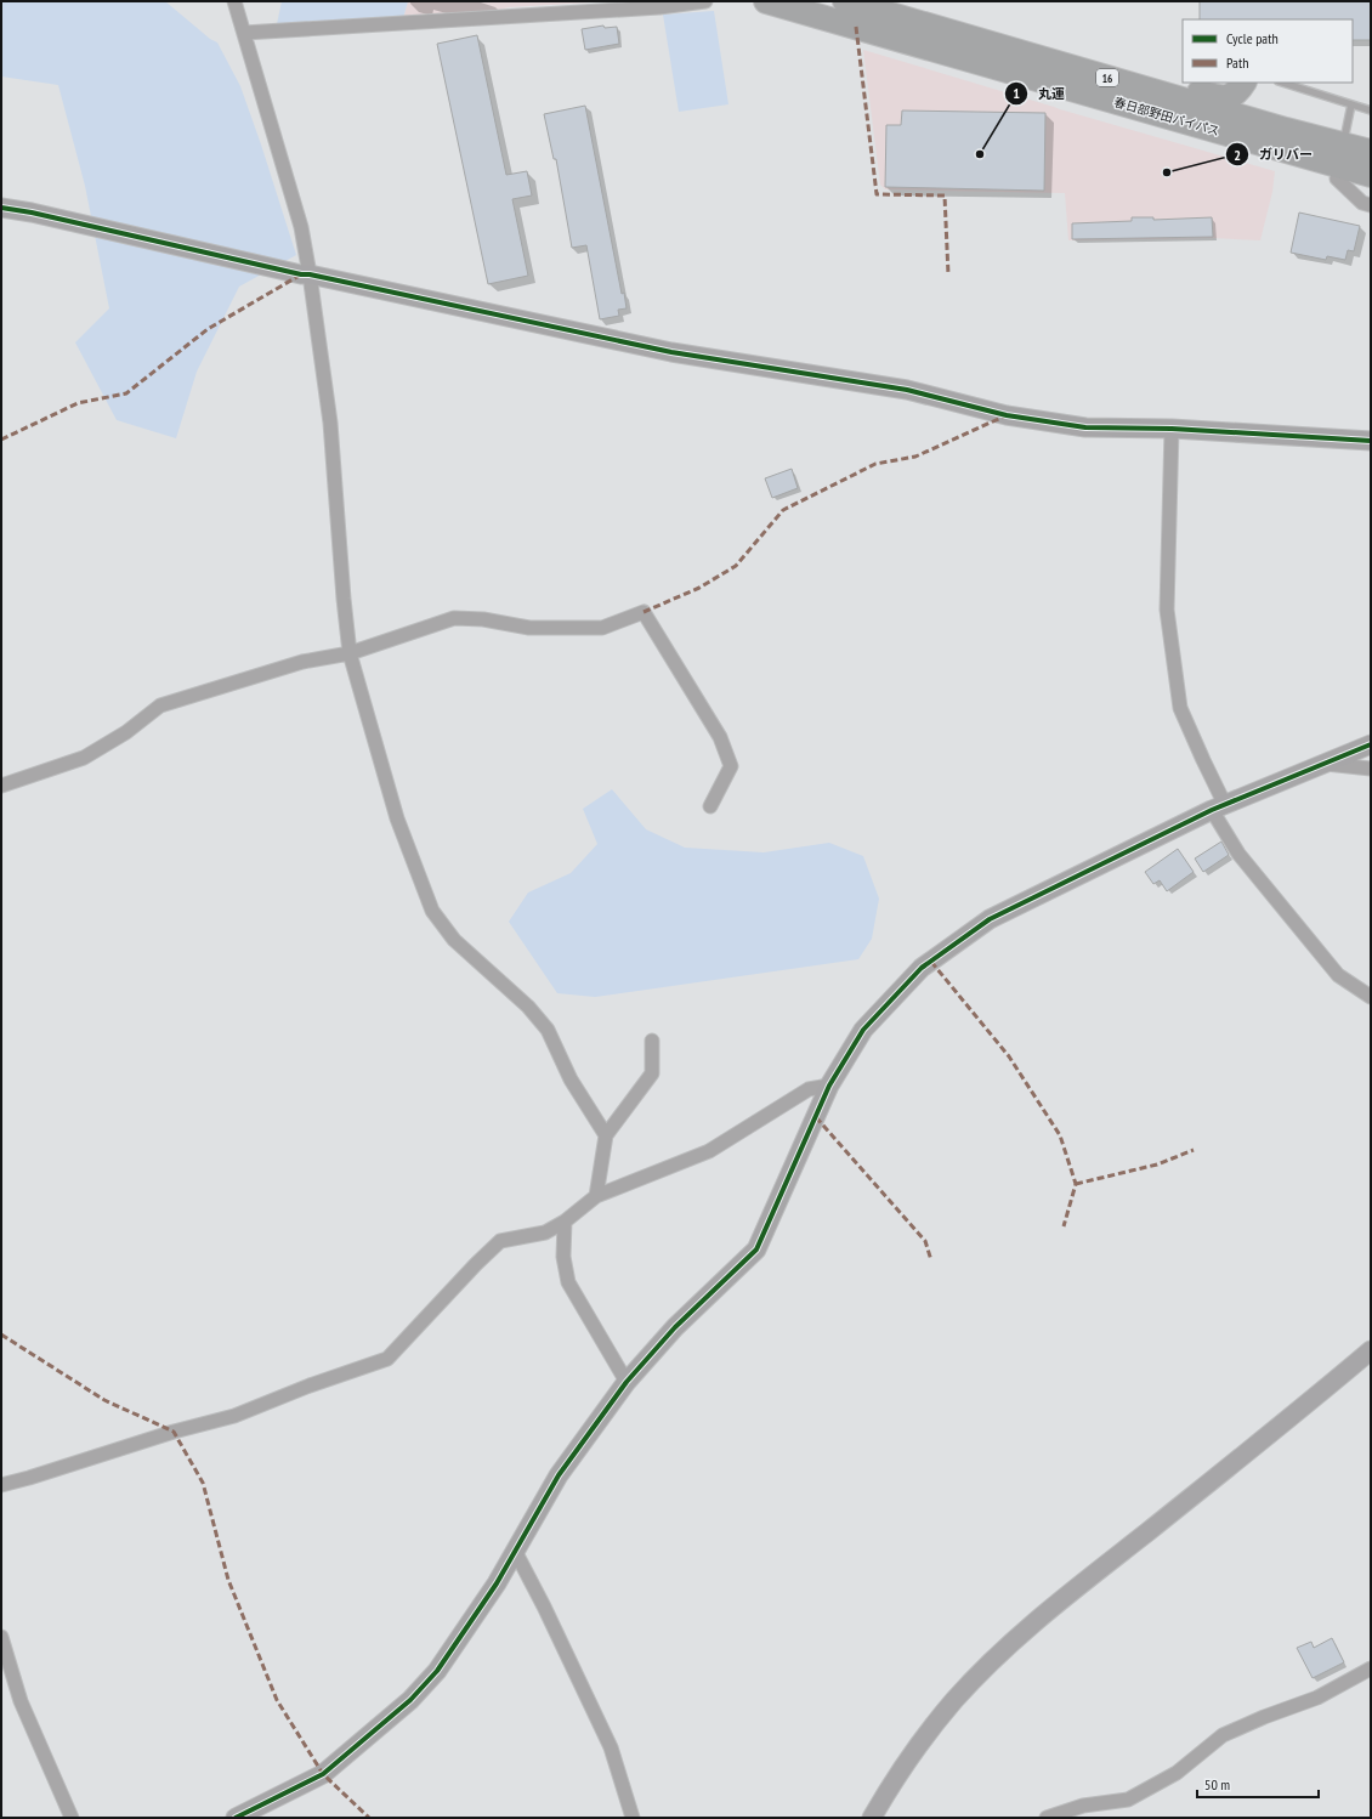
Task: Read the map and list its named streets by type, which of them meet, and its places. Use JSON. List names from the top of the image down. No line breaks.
{"streets":{"highway":["16","春日部野田バイパス"]},"places":["丸運","ガリバー"],"legend":["Cycle path","Path"],"scale_bar":"50 m"}
